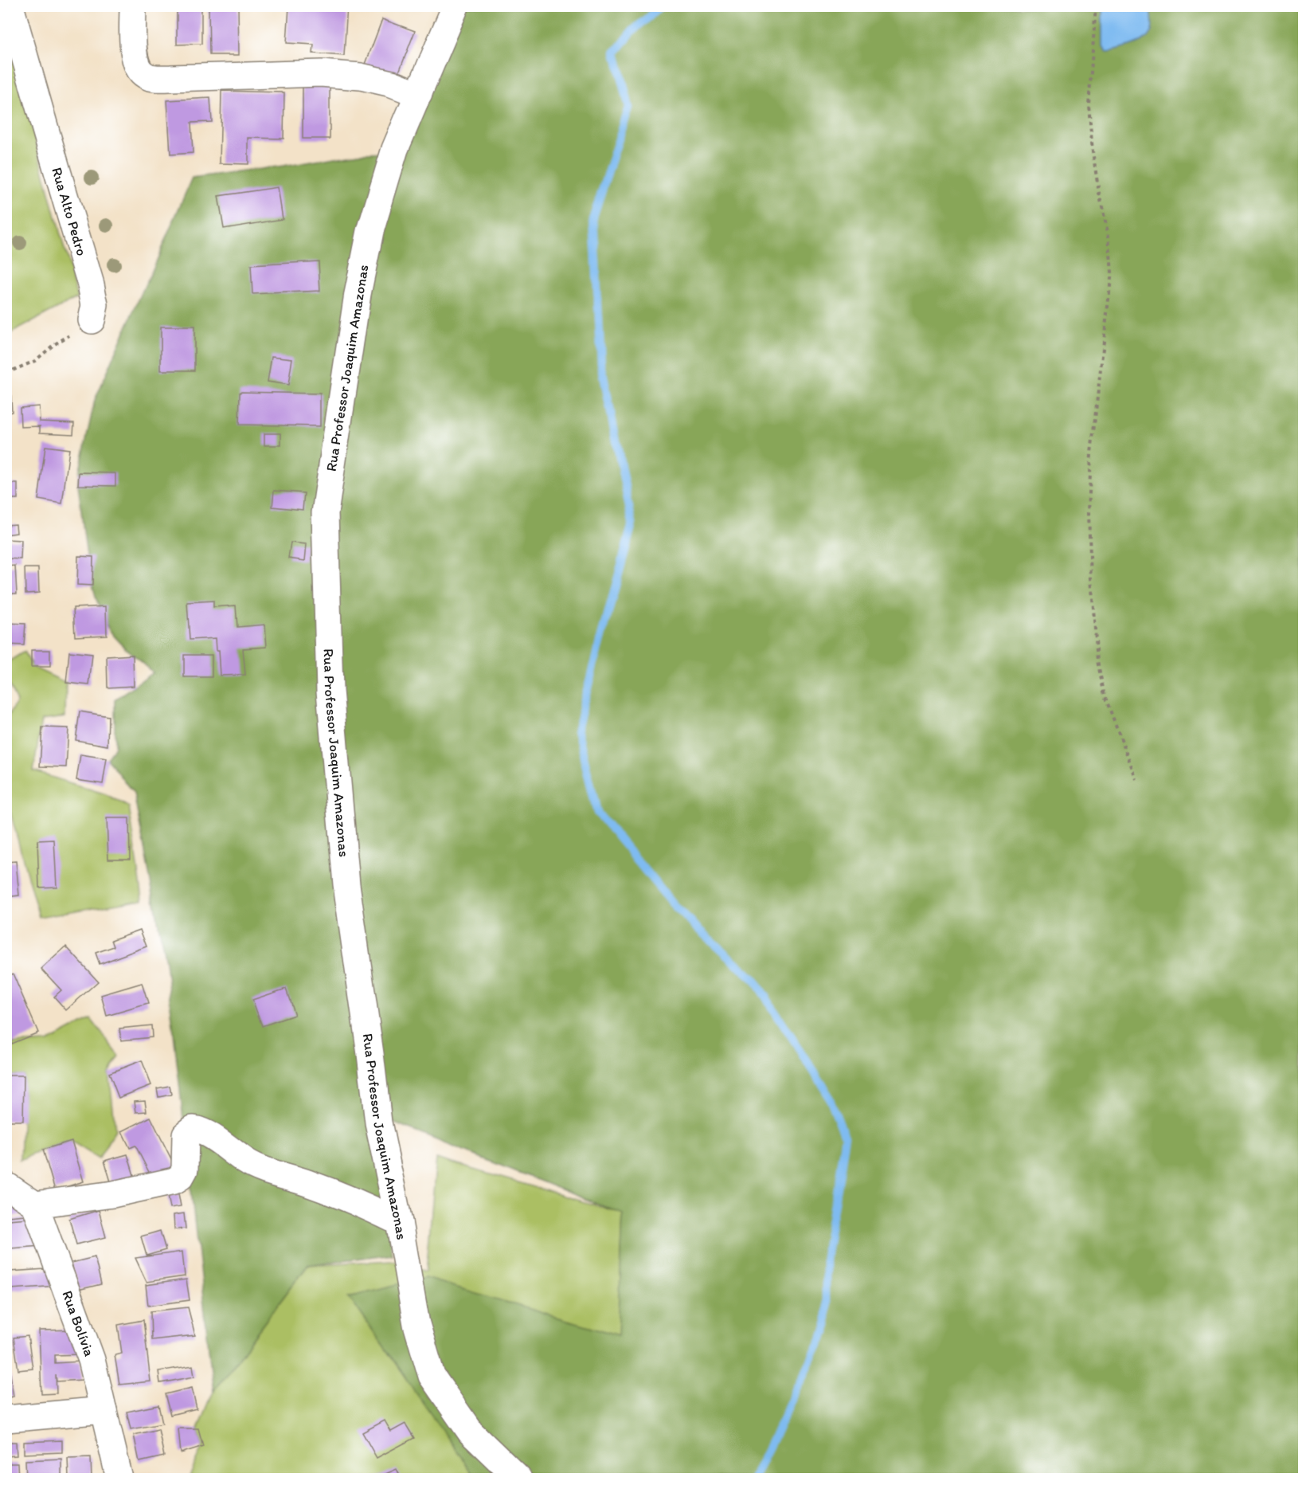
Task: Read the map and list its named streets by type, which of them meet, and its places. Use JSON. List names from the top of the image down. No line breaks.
{"streets":{"street":["Rua Alto Pedro","Rua Professor Joaquim Amazonas","Rua Bolívia"]}}
